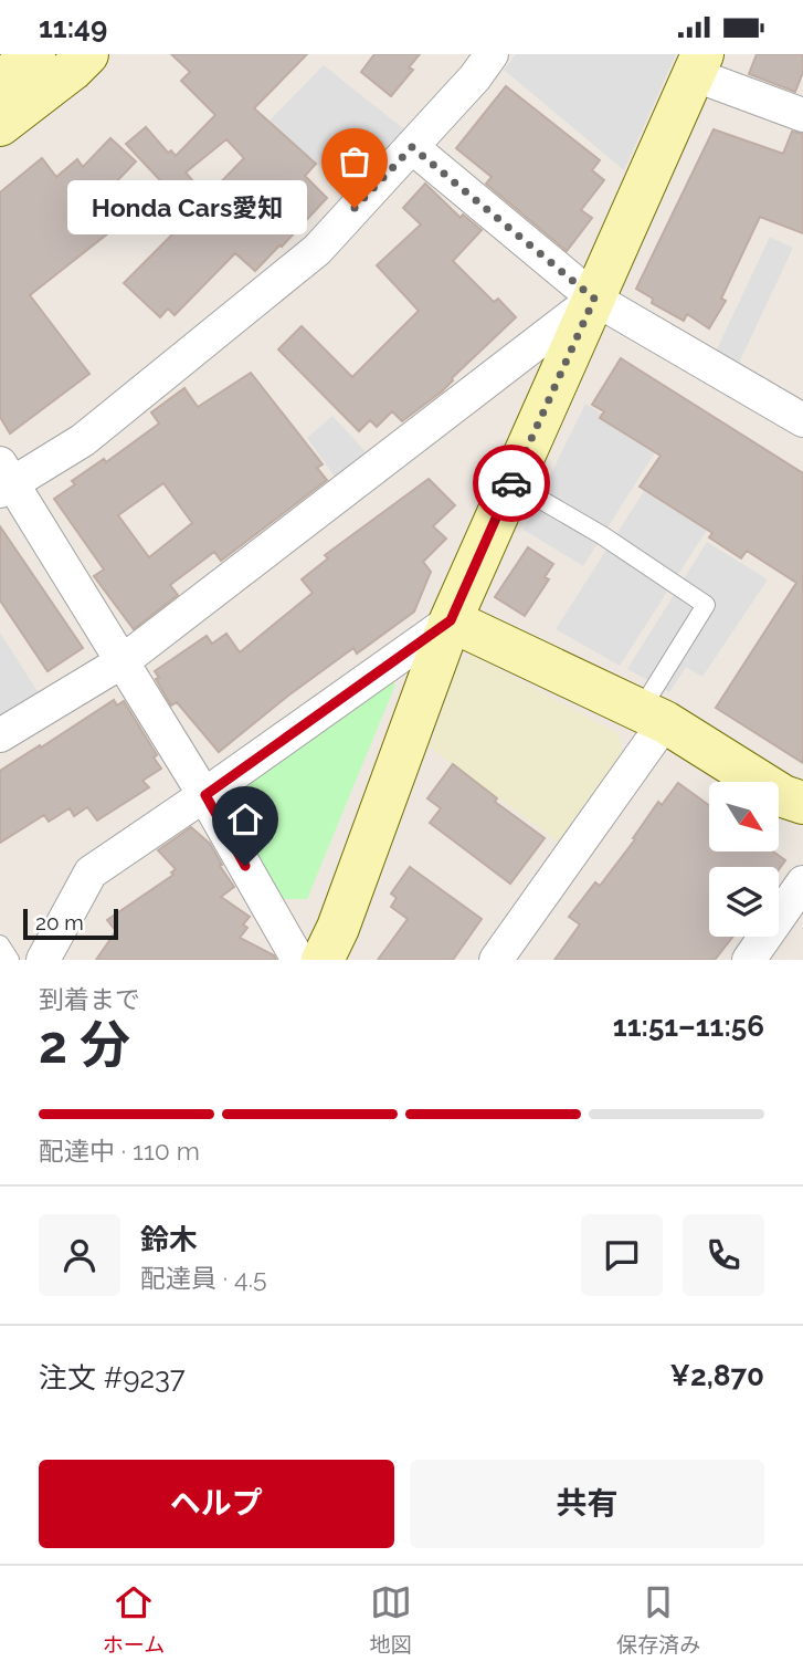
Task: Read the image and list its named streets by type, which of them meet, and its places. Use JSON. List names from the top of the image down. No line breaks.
{"places":["Honda Cars愛知"],"scale_bar":"20 m","north":"bottom right","page":{"status":"11:49","bubble":"Honda Cars愛知","scale":"20 m","heading":["2 分","到着まで","11:51–11:56"],"panel":["鈴木","配達員 · 4.5","注文 #9237","¥2,870"],"bar":"配達中 · 110 m","buttons":["ヘルプ","共有"],"tabs":["ホーム","地図","保存済み"]}}
